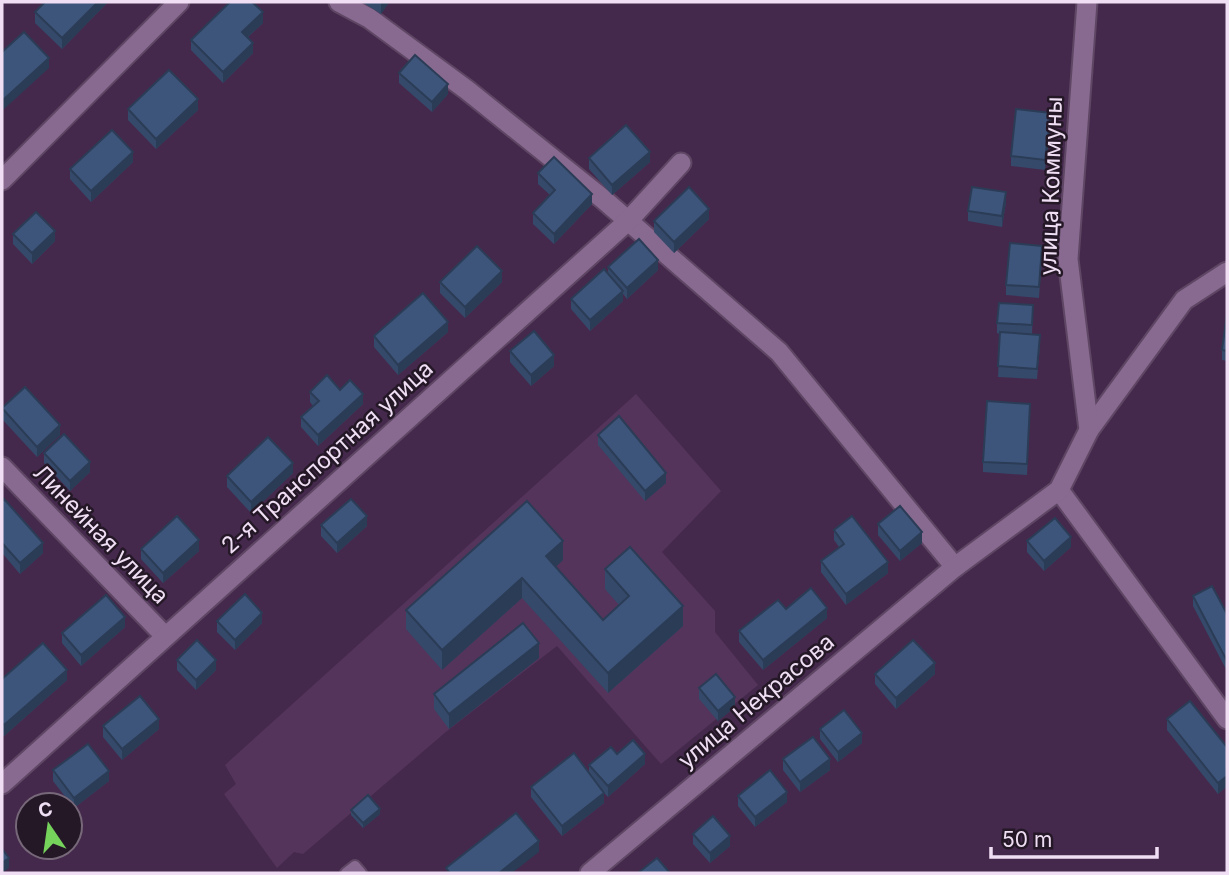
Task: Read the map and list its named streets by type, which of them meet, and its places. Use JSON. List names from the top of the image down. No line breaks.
{"streets":{"street":["улица Коммуны","2-я Транспортная улица","Линейная улица","улица Некрасова"]},"crossings":[["2-я Транспортная улица","Линейная улица"]],"scale_bar":"50 m","north":"top"}
